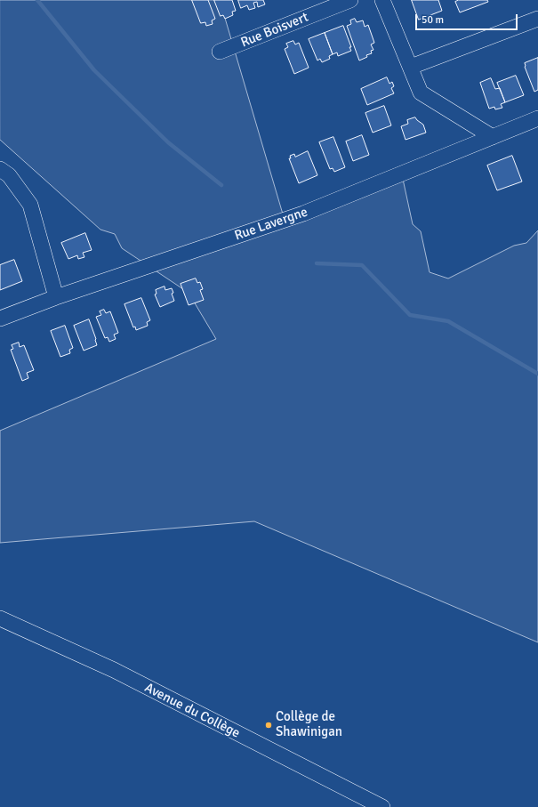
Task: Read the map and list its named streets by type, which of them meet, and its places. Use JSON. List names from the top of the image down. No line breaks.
{"streets":{"street":["Rue Boisvert","Rue Lavergne","Avenue du Collège"]},"places":["Collège de Shawinigan"],"scale_bar":"50 m"}
